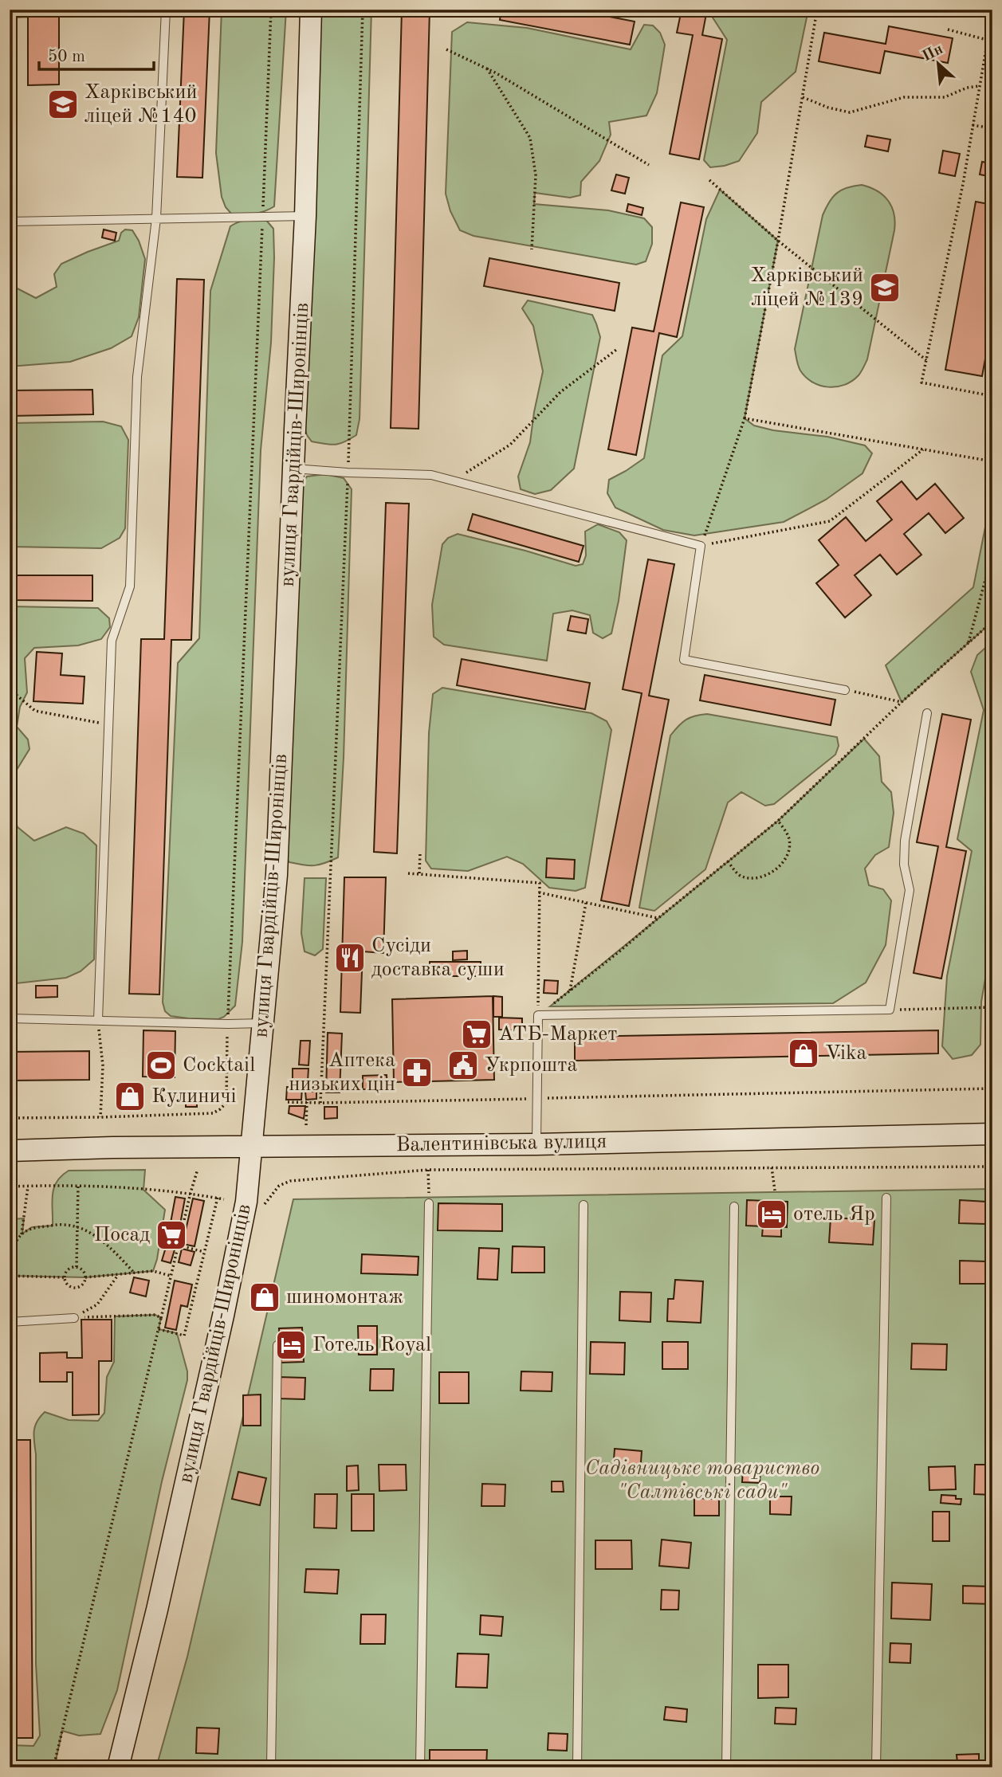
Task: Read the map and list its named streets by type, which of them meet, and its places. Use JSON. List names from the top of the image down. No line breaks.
{"streets":{"main road":["вулиця Гвардійців-Широнінців","Валентинівська вулиця"]},"crossings":[["вулиця Гвардійців-Широнінців","Валентинівська вулиця"]],"parks":["Садівницьке товариство \"Салтівські сади\""],"places":{"school or university":["Харківський ліцей №140","Харківський ліцей №139"],"restaurant":["Сусіди доставка суши"],"supermarket":["АТБ-Маркет","Посад"],"shop":["Vika","Кулиничі","шиномонтаж"],"sports":["Cocktail"],"public building":["Укрпошта"],"pharmacy":["Аптека низьких цін"],"hotel":["отель Яр","Готель Royal"]},"scale_bar":"50 m","north":"top left"}
